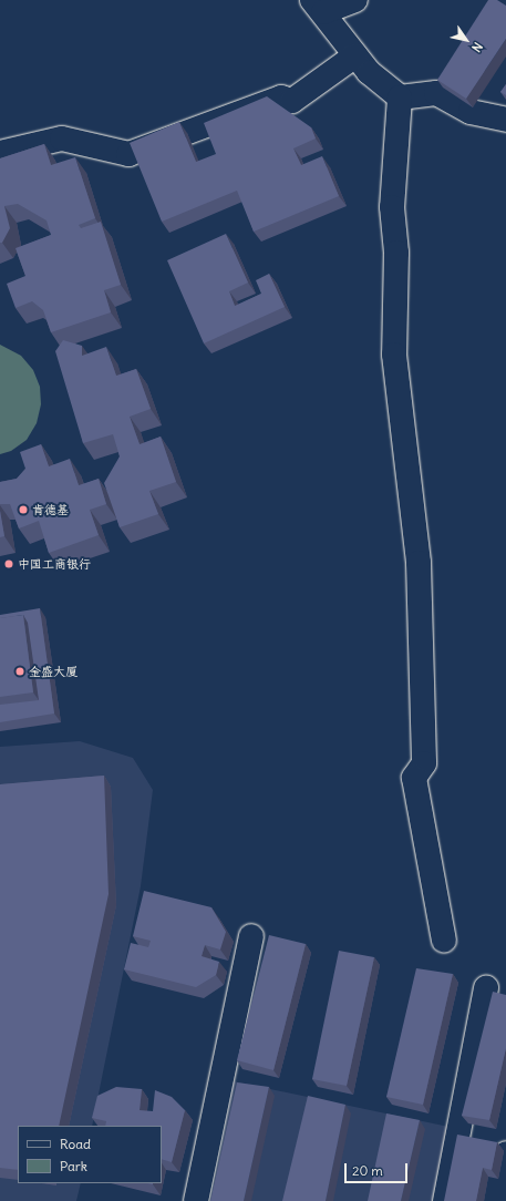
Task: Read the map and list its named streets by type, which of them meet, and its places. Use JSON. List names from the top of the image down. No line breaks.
{"places":["肯德基","中国工商银行","金盛大厦"],"legend":["Road","Park"],"scale_bar":"20 m","north":"bottom right"}
